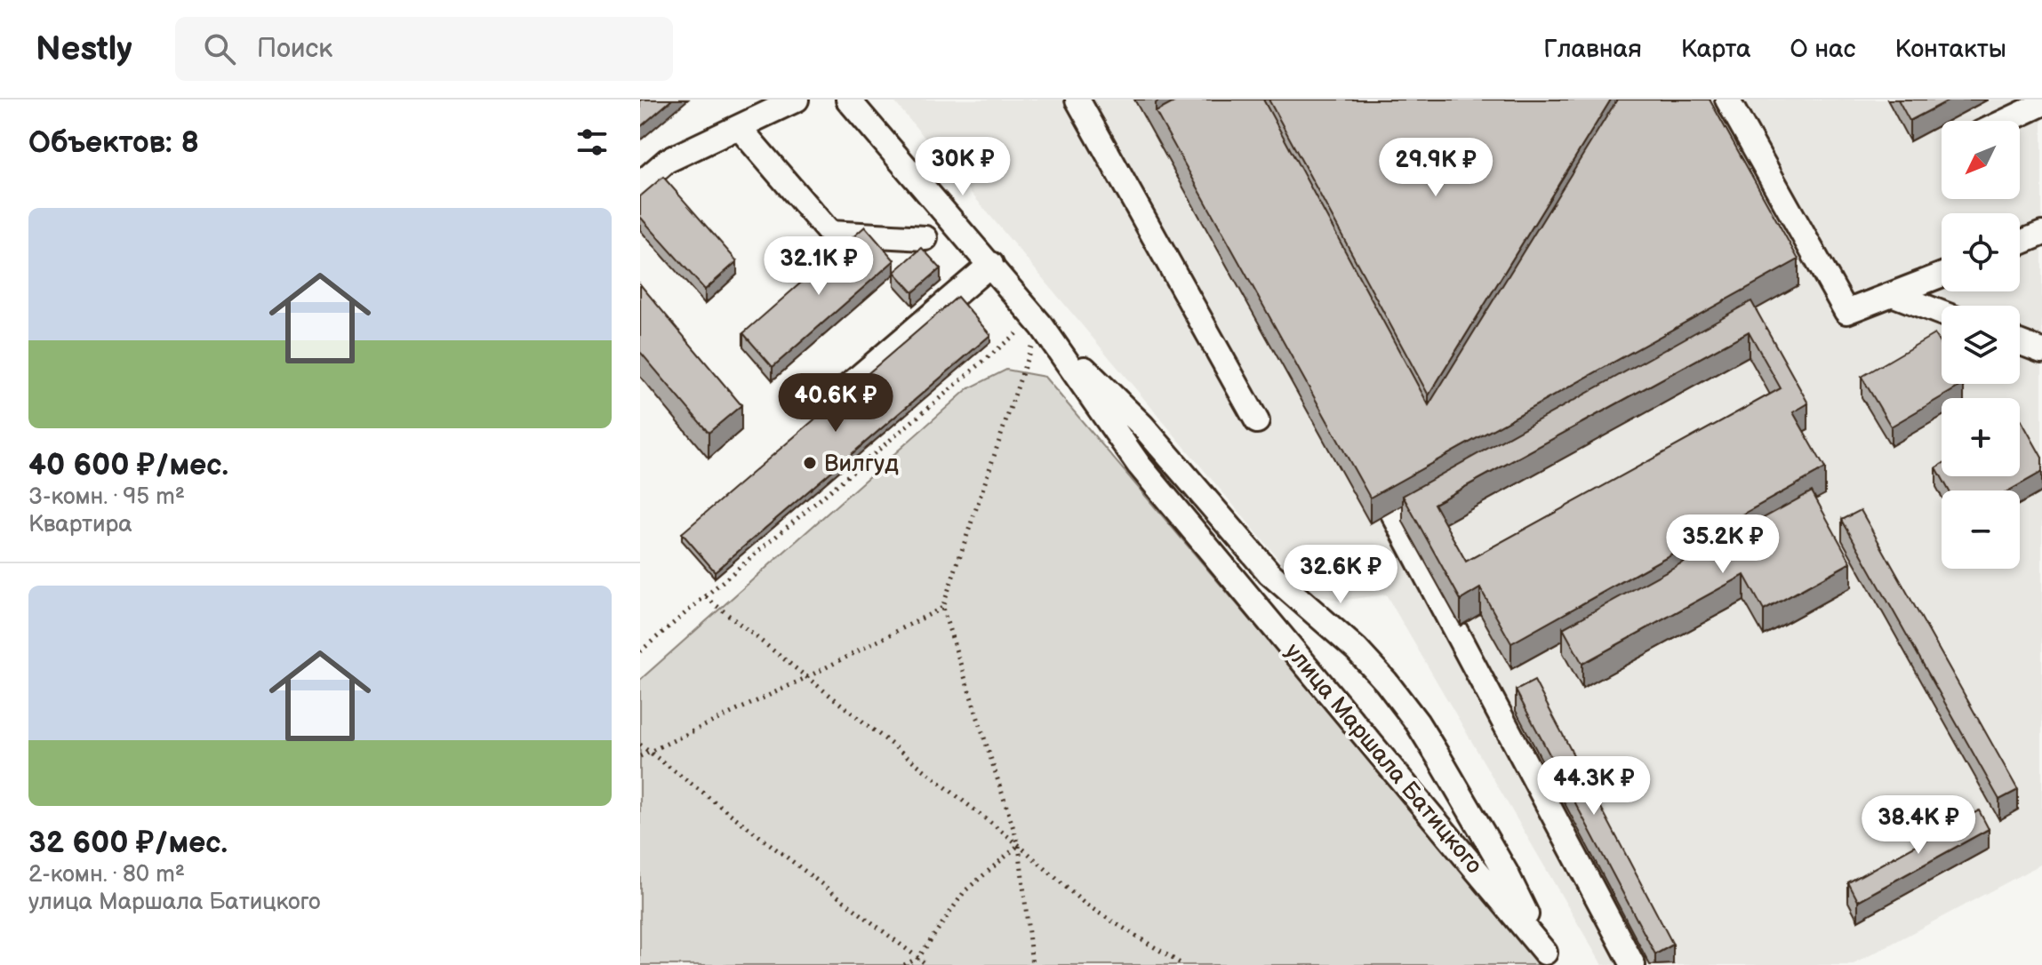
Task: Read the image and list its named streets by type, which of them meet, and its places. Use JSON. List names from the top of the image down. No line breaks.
{"streets":{"street":["улица Маршала Батицкого"]},"places":["Вилгуд"],"north":"bottom left","page":{"header":"Nestly","search":"Поиск","nav":["Главная","Карта","О нас","Контакты"],"heading":"Объектов: 8","map_buttons":["+","−"],"price":["30K ₽","29.9K ₽","32.1K ₽","40.6K ₽","35.2K ₽","32.6K ₽","44.3K ₽","38.4K ₽"],"list":[{"name":"40 600 ₽/мес.","note":"3-комн. · 95 m² · Квартира"},{"name":"32 600 ₽/мес.","note":"2-комн. · 80 m² · улица Маршала Батицкого"}]}}
